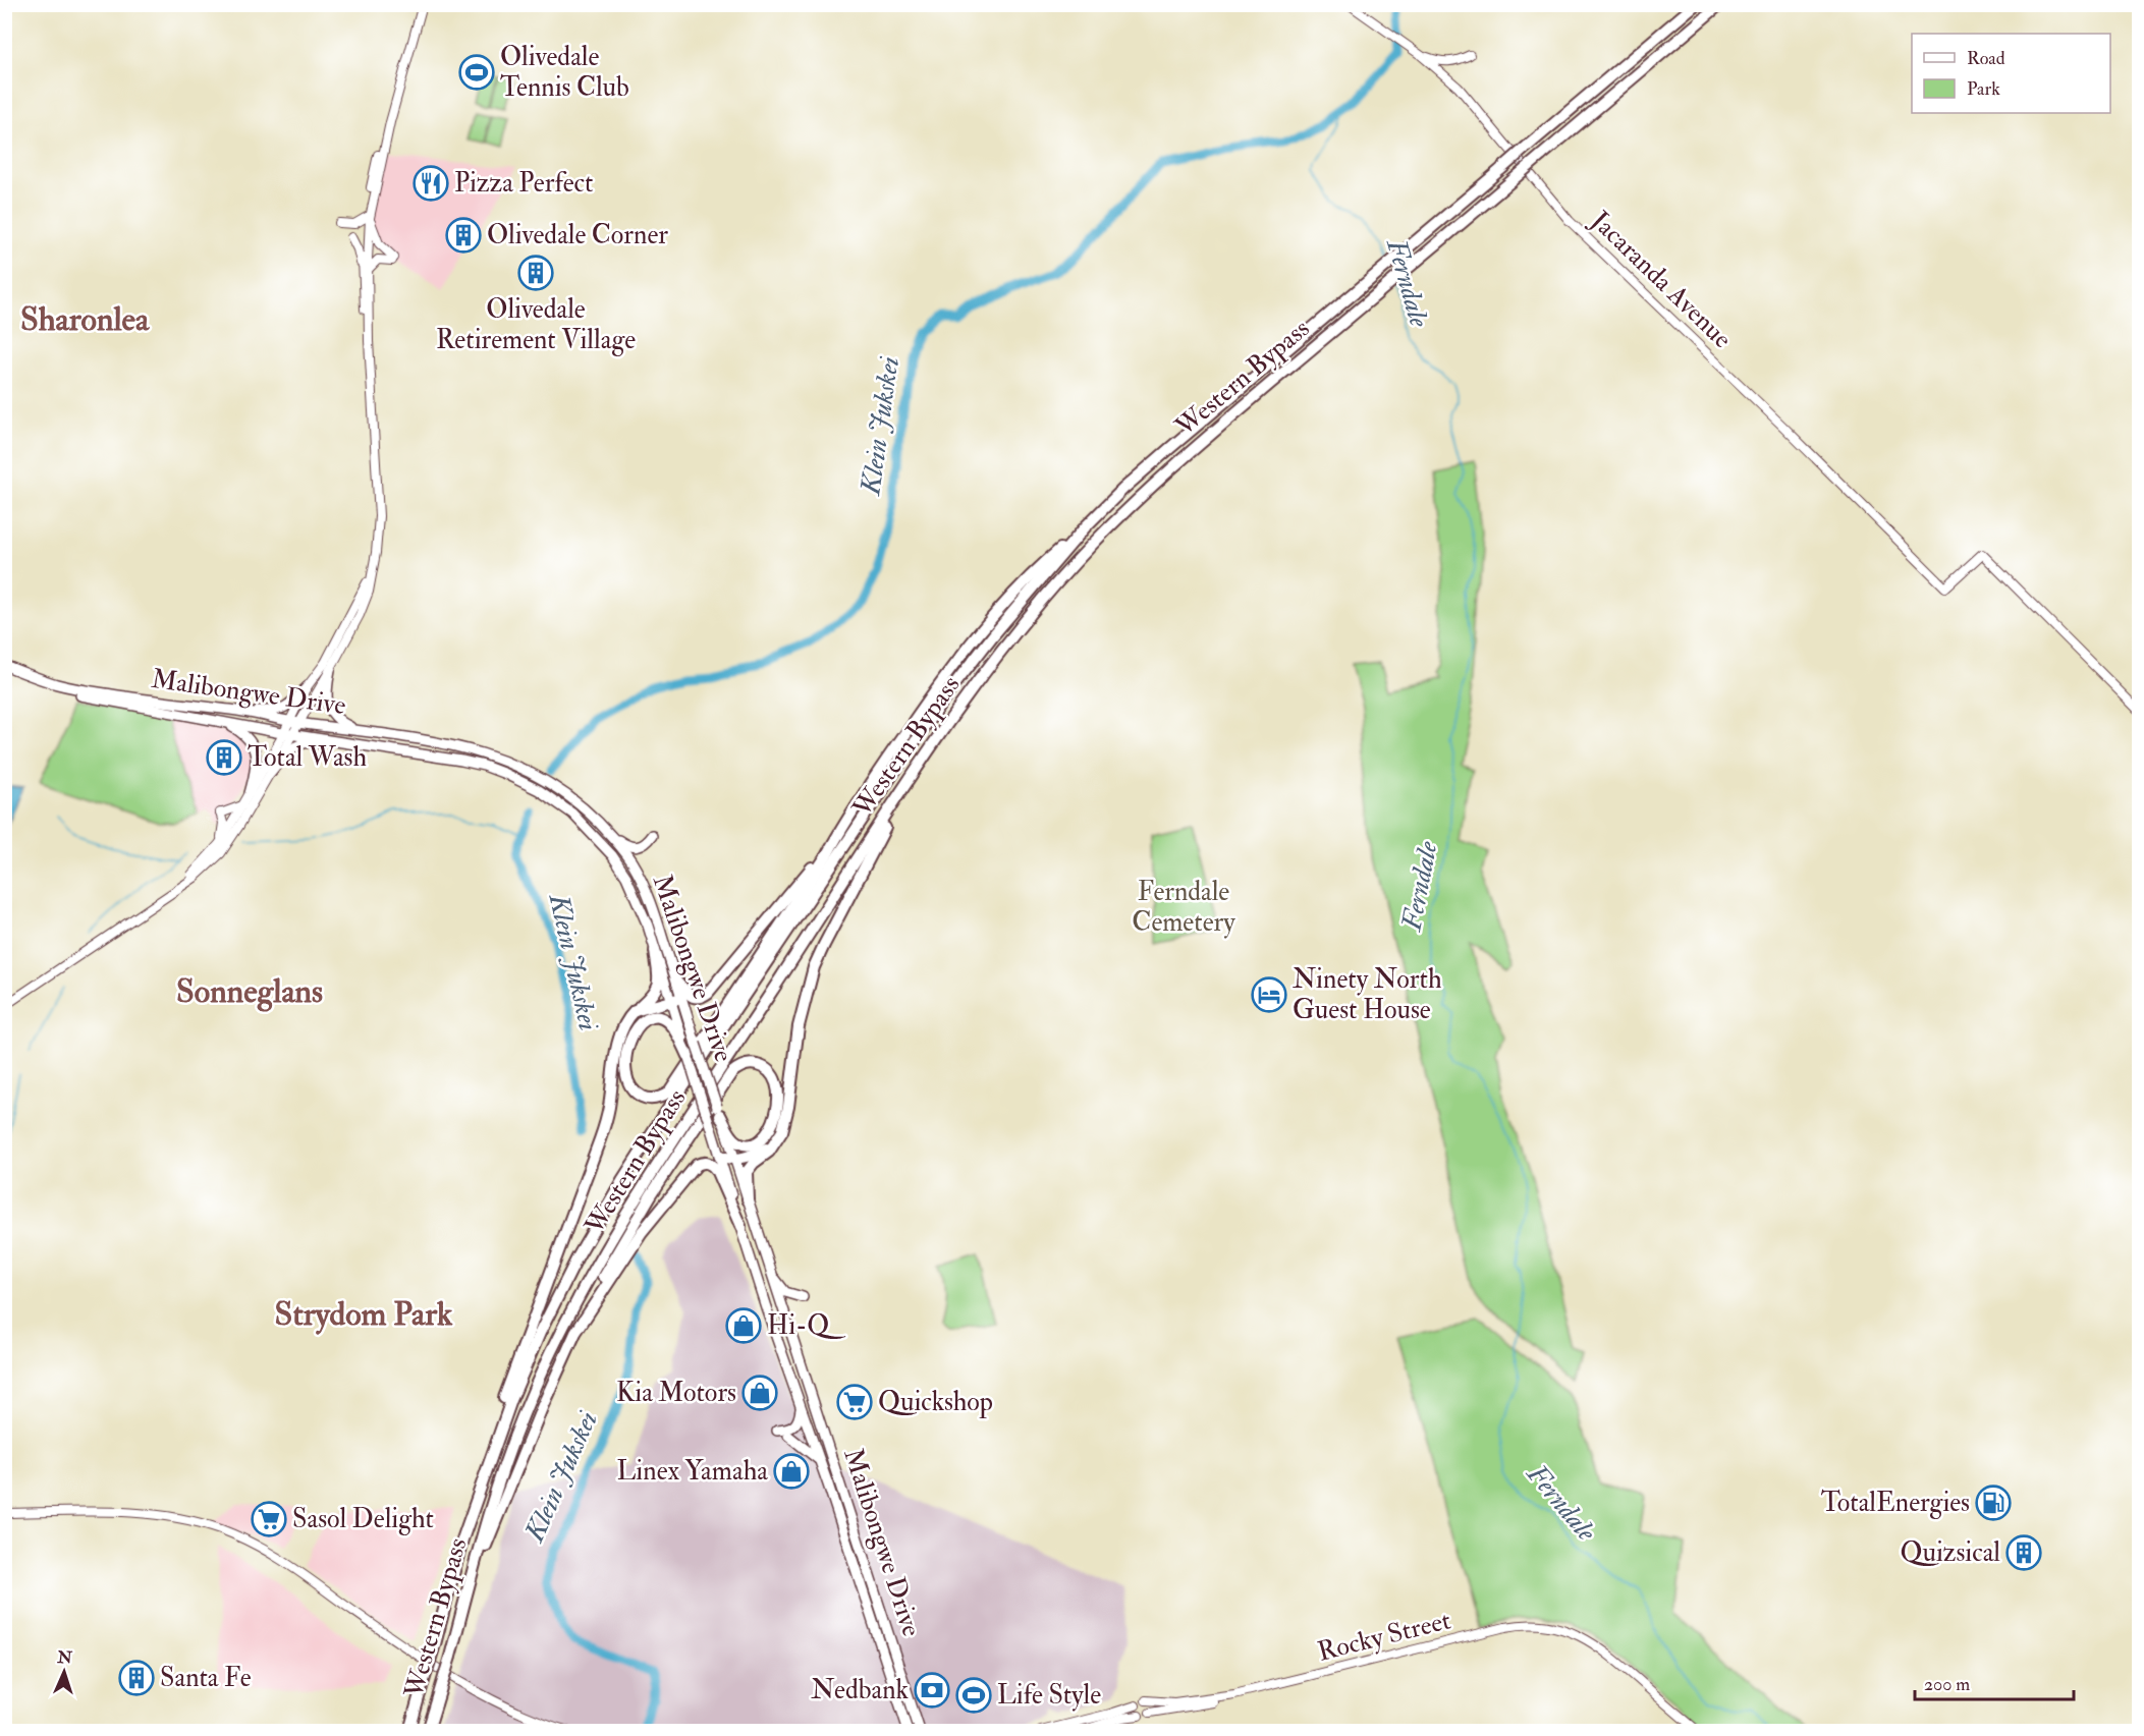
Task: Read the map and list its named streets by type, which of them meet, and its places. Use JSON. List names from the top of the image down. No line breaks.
{"streets":{"highway":["Western Bypass"],"main road":["Malibongwe Drive"],"street":["Jacaranda Avenue","Rocky Street"]},"districts":["Sharonlea","Sonneglans","Strydom Park"],"water":["Ferndale","Klein Jukskei"],"parks":["Ferndale Cemetery"],"places":{"sports":["Olivedale Tennis Club","Life Style"],"restaurant":["Pizza Perfect"],"building":["Olivedale Corner","Olivedale Retirement Village","Total Wash","Quizsical","Santa Fe"],"hotel":["Ninety North Guest House"],"shop":["Hi-Q","Kia Motors","Linex Yamaha"],"supermarket":["Quickshop","Sasol Delight"],"fuel station":["TotalEnergies"],"bank":["Nedbank"]},"legend":["Road","Park"],"scale_bar":"200 m","north":"top"}
